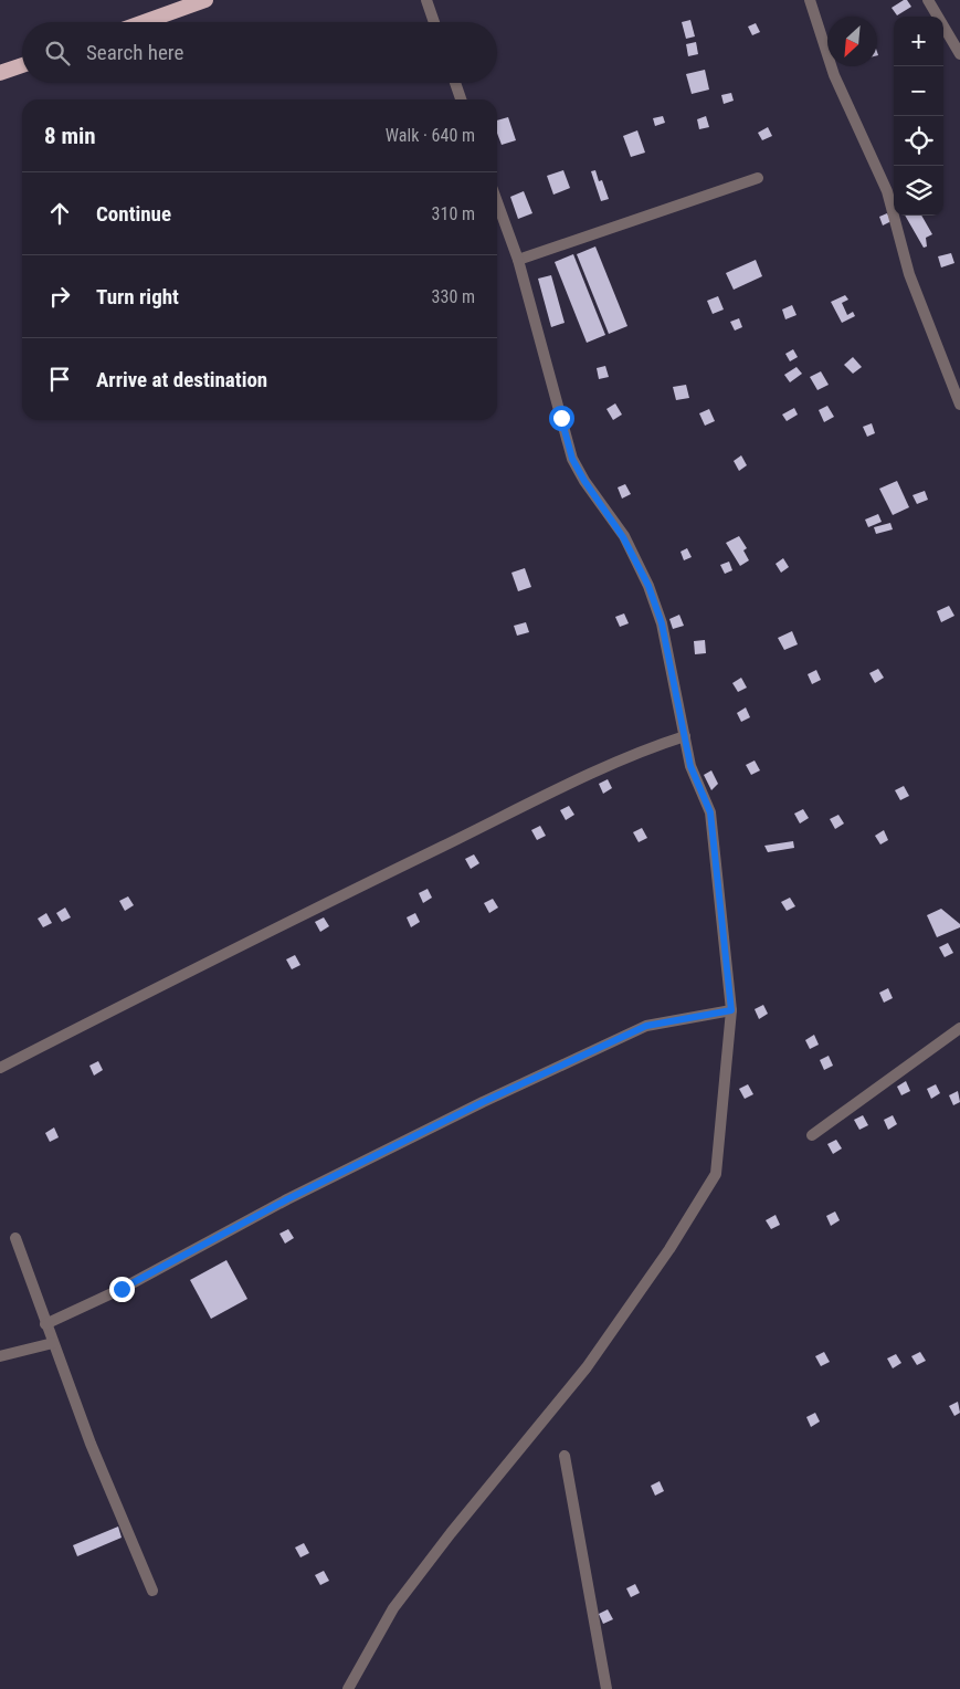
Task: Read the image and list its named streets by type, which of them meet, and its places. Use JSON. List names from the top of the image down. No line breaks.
{"north":"bottom left","page":{"map_buttons":["+","−"],"search":"Search here","heading":["8 min","Walk · 640 m"],"list":[["Continue","310 m"],["Turn right","330 m"],"Arrive at destination"]}}
